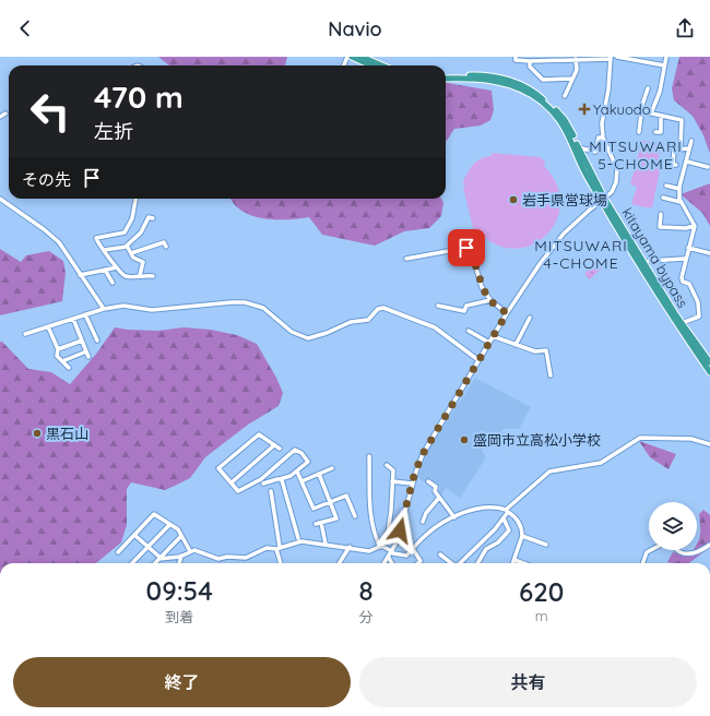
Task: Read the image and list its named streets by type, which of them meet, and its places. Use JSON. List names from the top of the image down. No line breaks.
{"streets":{"highway":["kitayama bypass"]},"districts":["MITSUWARI 5-CHOME","MITSUWARI 4-CHOME"],"places":{"health":["Yakuodo"],"other":["岩手県営球場","黒石山","盛岡市立高松小学校"]},"page":{"header":"Navio","turn":["470 m","左折"],"then":"その先","eta":["09:54","到着","8","分","620","m"],"buttons":["終了","共有"]}}
